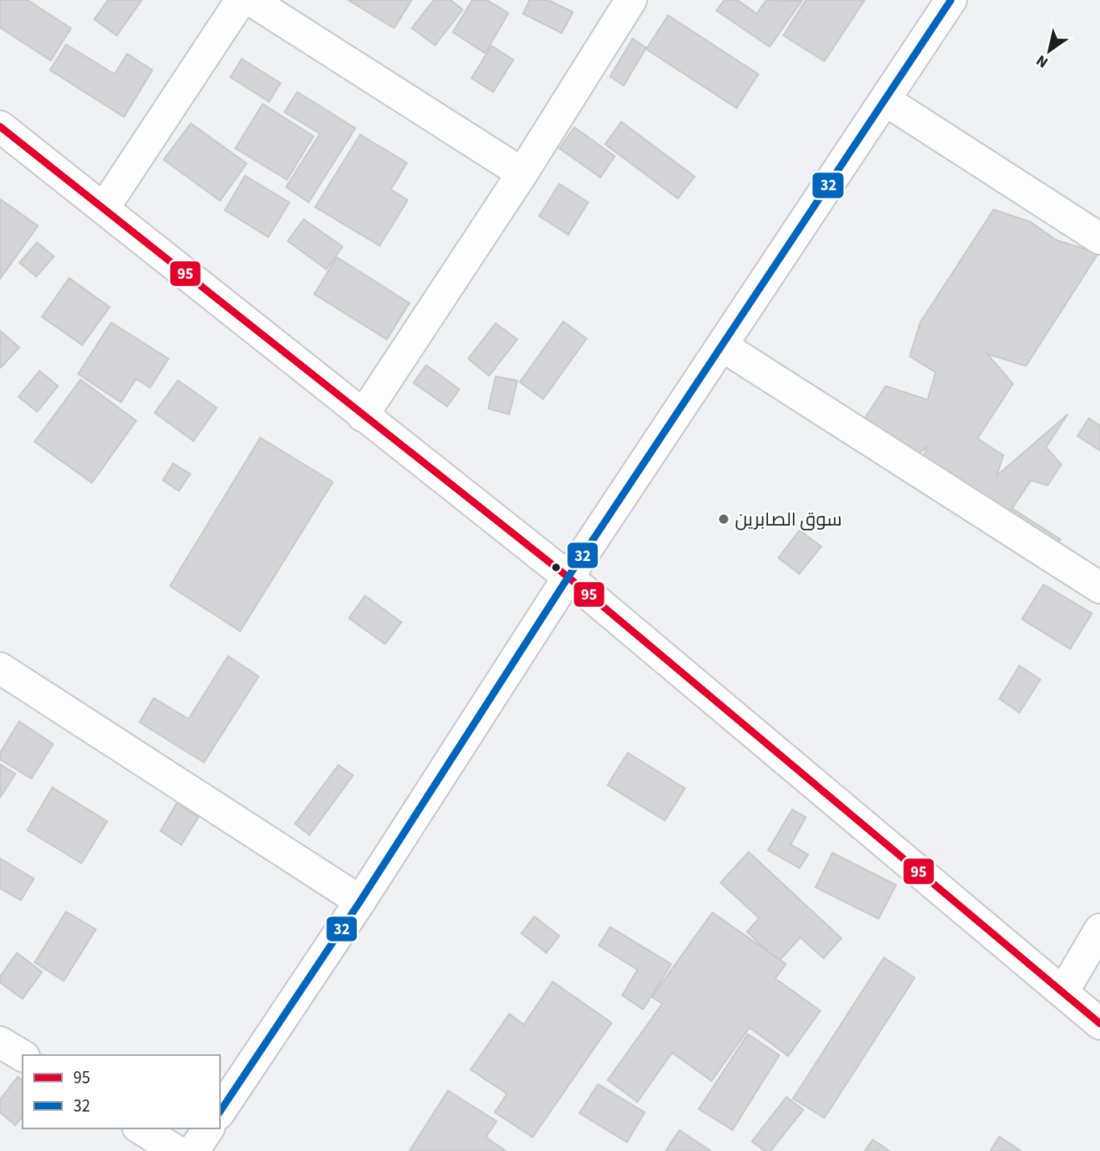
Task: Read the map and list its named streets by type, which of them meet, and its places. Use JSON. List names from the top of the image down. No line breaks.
{"places":["سوق الصابرين"],"lines":["transit line 32","transit line 95"],"legend":["95","32"],"north":"bottom left"}
